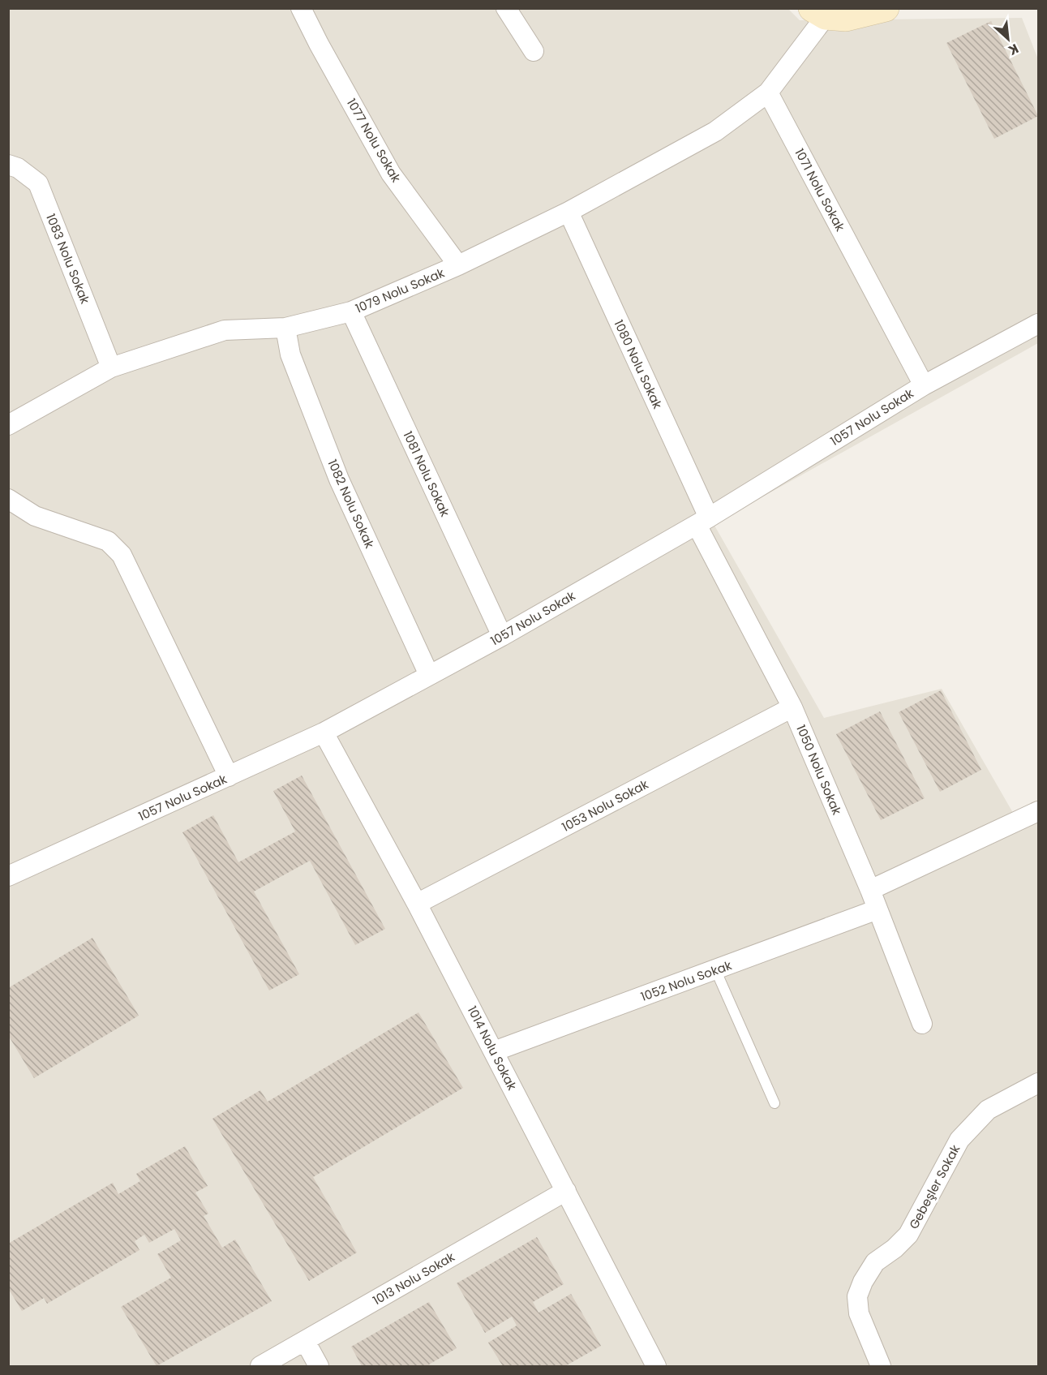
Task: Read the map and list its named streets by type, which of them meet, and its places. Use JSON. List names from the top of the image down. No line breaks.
{"streets":{"street":["1077 Nolu Sokak","1071 Nolu Sokak","1083 Nolu Sokak","1079 Nolu Sokak","1080 Nolu Sokak","1057 Nolu Sokak","1081 Nolu Sokak","1082 Nolu Sokak","1050 Nolu Sokak","1053 Nolu Sokak","1052 Nolu Sokak","1014 Nolu Sokak","Gebeşler Sokak","1013 Nolu Sokak"]},"crossings":[["1077 Nolu Sokak","1079 Nolu Sokak"],["1071 Nolu Sokak","1079 Nolu Sokak"],["1071 Nolu Sokak","1057 Nolu Sokak"],["1083 Nolu Sokak","1079 Nolu Sokak"],["1079 Nolu Sokak","1080 Nolu Sokak"],["1079 Nolu Sokak","1081 Nolu Sokak"],["1079 Nolu Sokak","1082 Nolu Sokak"],["1080 Nolu Sokak","1057 Nolu Sokak"],["1080 Nolu Sokak","1050 Nolu Sokak"],["1057 Nolu Sokak","1081 Nolu Sokak"],["1057 Nolu Sokak","1082 Nolu Sokak"],["1057 Nolu Sokak","1050 Nolu Sokak"],["1057 Nolu Sokak","1014 Nolu Sokak"],["1050 Nolu Sokak","1053 Nolu Sokak"],["1050 Nolu Sokak","1052 Nolu Sokak"],["1053 Nolu Sokak","1014 Nolu Sokak"],["1052 Nolu Sokak","1014 Nolu Sokak"],["1014 Nolu Sokak","1013 Nolu Sokak"]],"north":"bottom right"}
